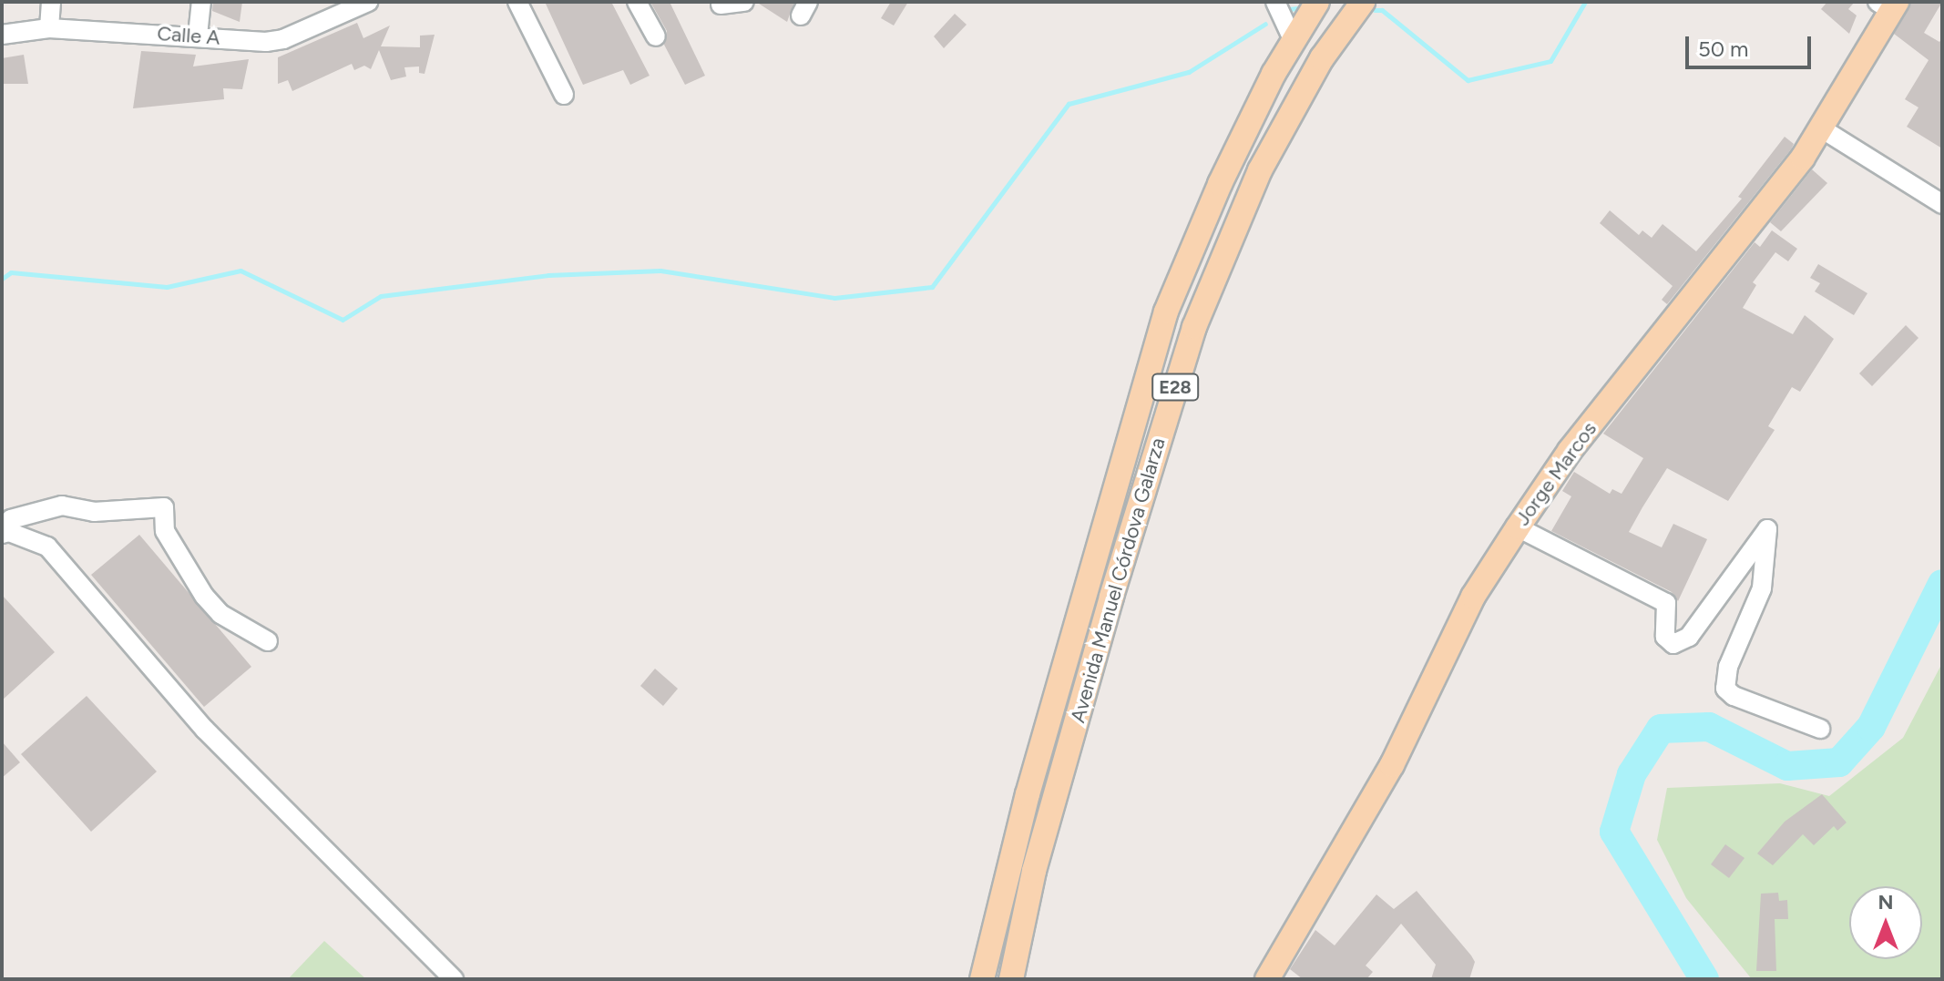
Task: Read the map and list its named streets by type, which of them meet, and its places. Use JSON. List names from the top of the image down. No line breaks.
{"streets":{"main road":["E28","Jorge Marcos","Avenida Manuel Córdova Galarza"],"street":["Calle A"]},"scale_bar":"50 m","north":"top"}
